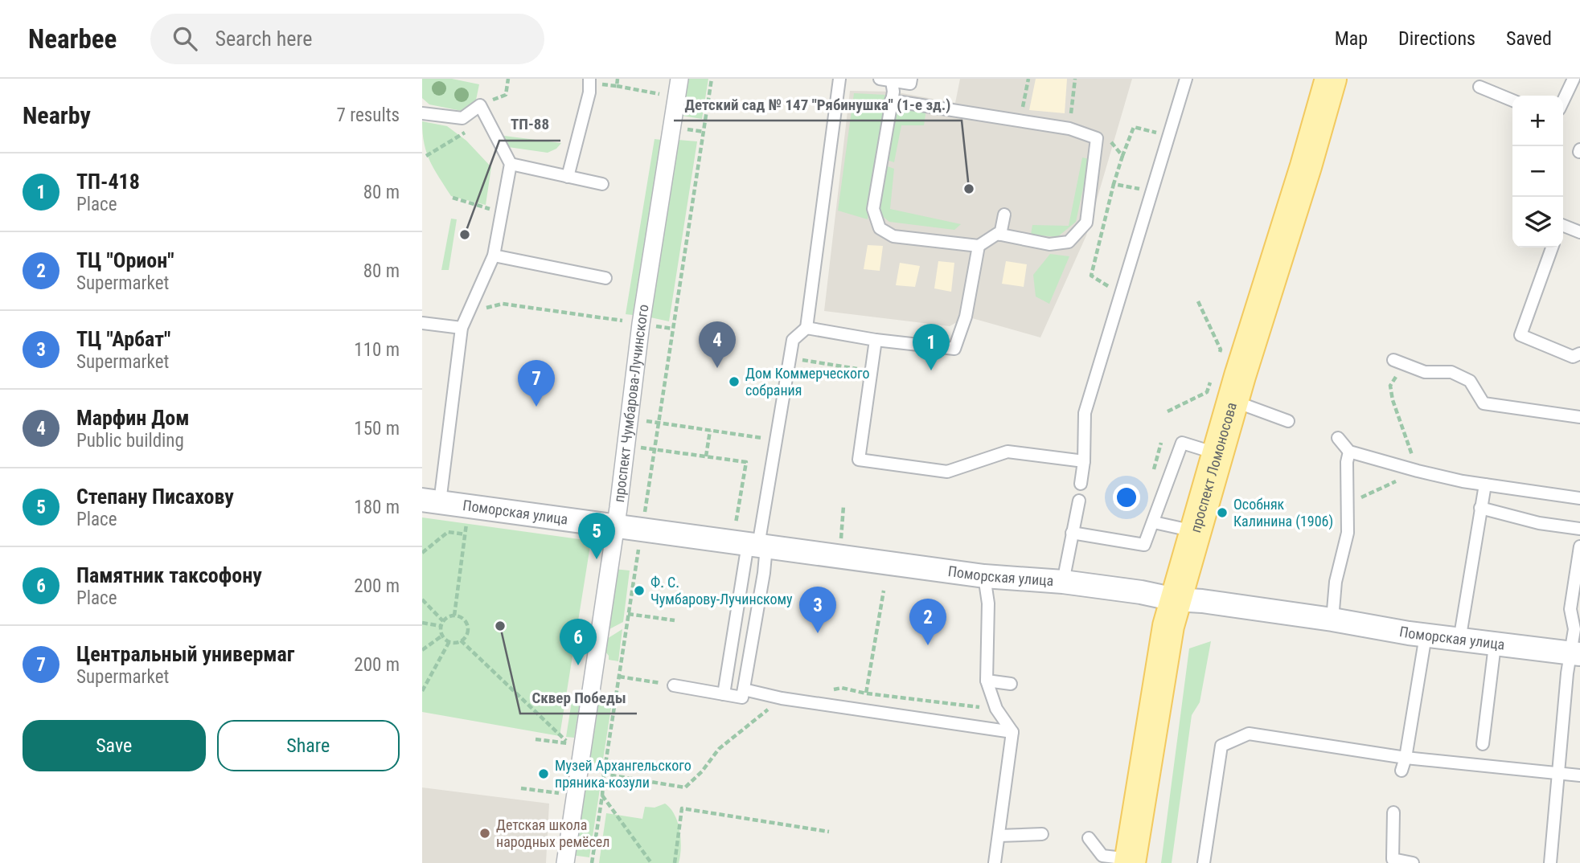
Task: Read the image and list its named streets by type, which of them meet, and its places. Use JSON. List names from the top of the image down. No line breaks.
{"streets":{"main road":["проспект Ломоносова"],"street":["проспект Чумбарова-Лучинского","Поморская улица"]},"crossings":[["проспект Чумбарова-Лучинского","Поморская улица"],["проспект Ломоносова","Поморская улица"]],"places":["Детский сад № 147 \"Рябинушка\" (1-е зд.)","ТП-88","Дом Коммерческого собрания","Особняк Калинина (1906)","Ф. С. Чумбарову-Лучинскому","Сквер Победы","Музей Архангельского пряника-козули","Детская школа народных ремёсел"],"page":{"header":"Nearbee","search":"Search here","nav":["Map","Directions","Saved"],"heading":["Nearby","7 results"],"map_buttons":["+","−"],"list":[{"mark":"1","name":"ТП-418","note":"Place","value":"80 m"},{"mark":"2","name":"ТЦ \"Орион\"","note":"Supermarket","value":"80 m"},{"mark":"3","name":"ТЦ \"Арбат\"","note":"Supermarket","value":"110 m"},{"mark":"4","name":"Марфин Дом","note":"Public building","value":"150 m"},{"mark":"5","name":"Степану Писахову","note":"Place","value":"180 m"},{"mark":"6","name":"Памятник таксофону","note":"Place","value":"200 m"},{"mark":"7","name":"Центральный универмаг","note":"Supermarket","value":"200 m"}],"pins":["4","1","7","5","3","2","6"],"buttons":["Save","Share"]}}
